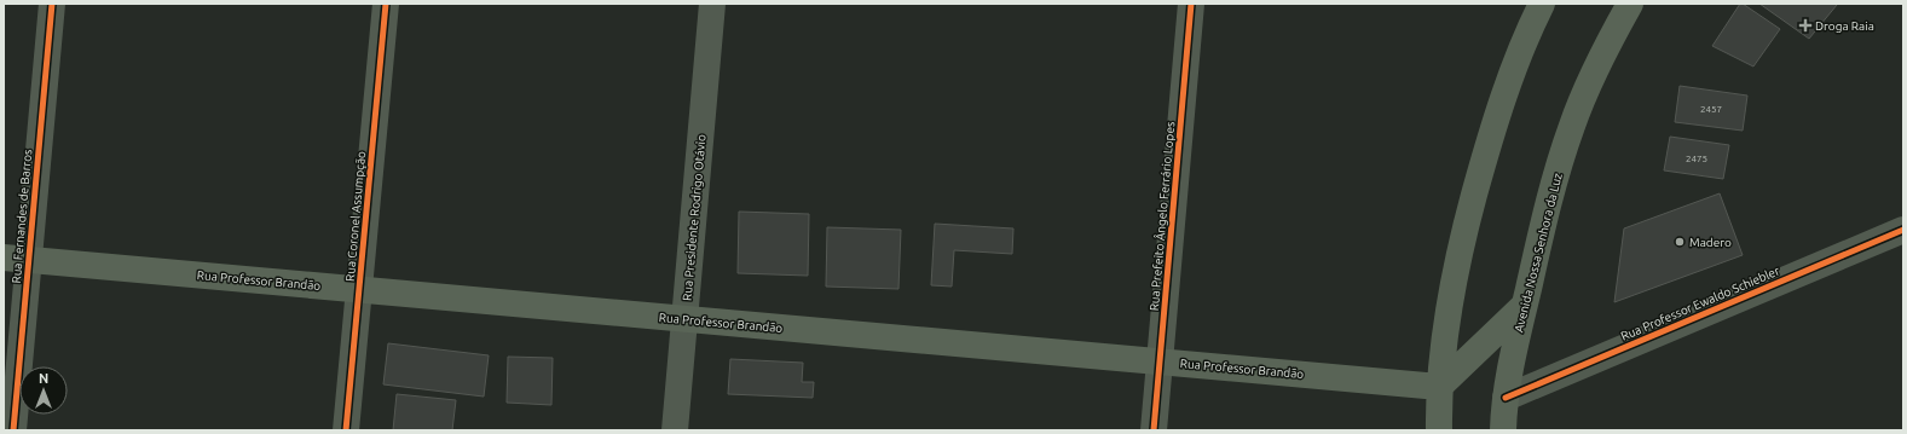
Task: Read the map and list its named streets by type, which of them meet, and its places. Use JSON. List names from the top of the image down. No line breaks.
{"streets":{"main road":["Avenida Nossa Senhora da Luz","Rua Professor Brandão"],"street":["Rua Fernandes de Barros","Rua Coronel Assumpção","Rua Prefeito Ângelo Ferrário Lopes","Rua Presidente Rodrigo Otávio","Rua Professor Ewaldo Schiebler"]},"crossings":[["Rua Fernandes de Barros","Rua Professor Brandão"],["Rua Coronel Assumpção","Rua Professor Brandão"],["Rua Prefeito Ângelo Ferrário Lopes","Rua Professor Brandão"],["Rua Presidente Rodrigo Otávio","Rua Professor Brandão"],["Avenida Nossa Senhora da Luz","Rua Professor Ewaldo Schiebler"]],"places":{"health":["Droga Raia"],"other":["Madero"]},"house_numbers":["2457","2475"],"north":"top"}
